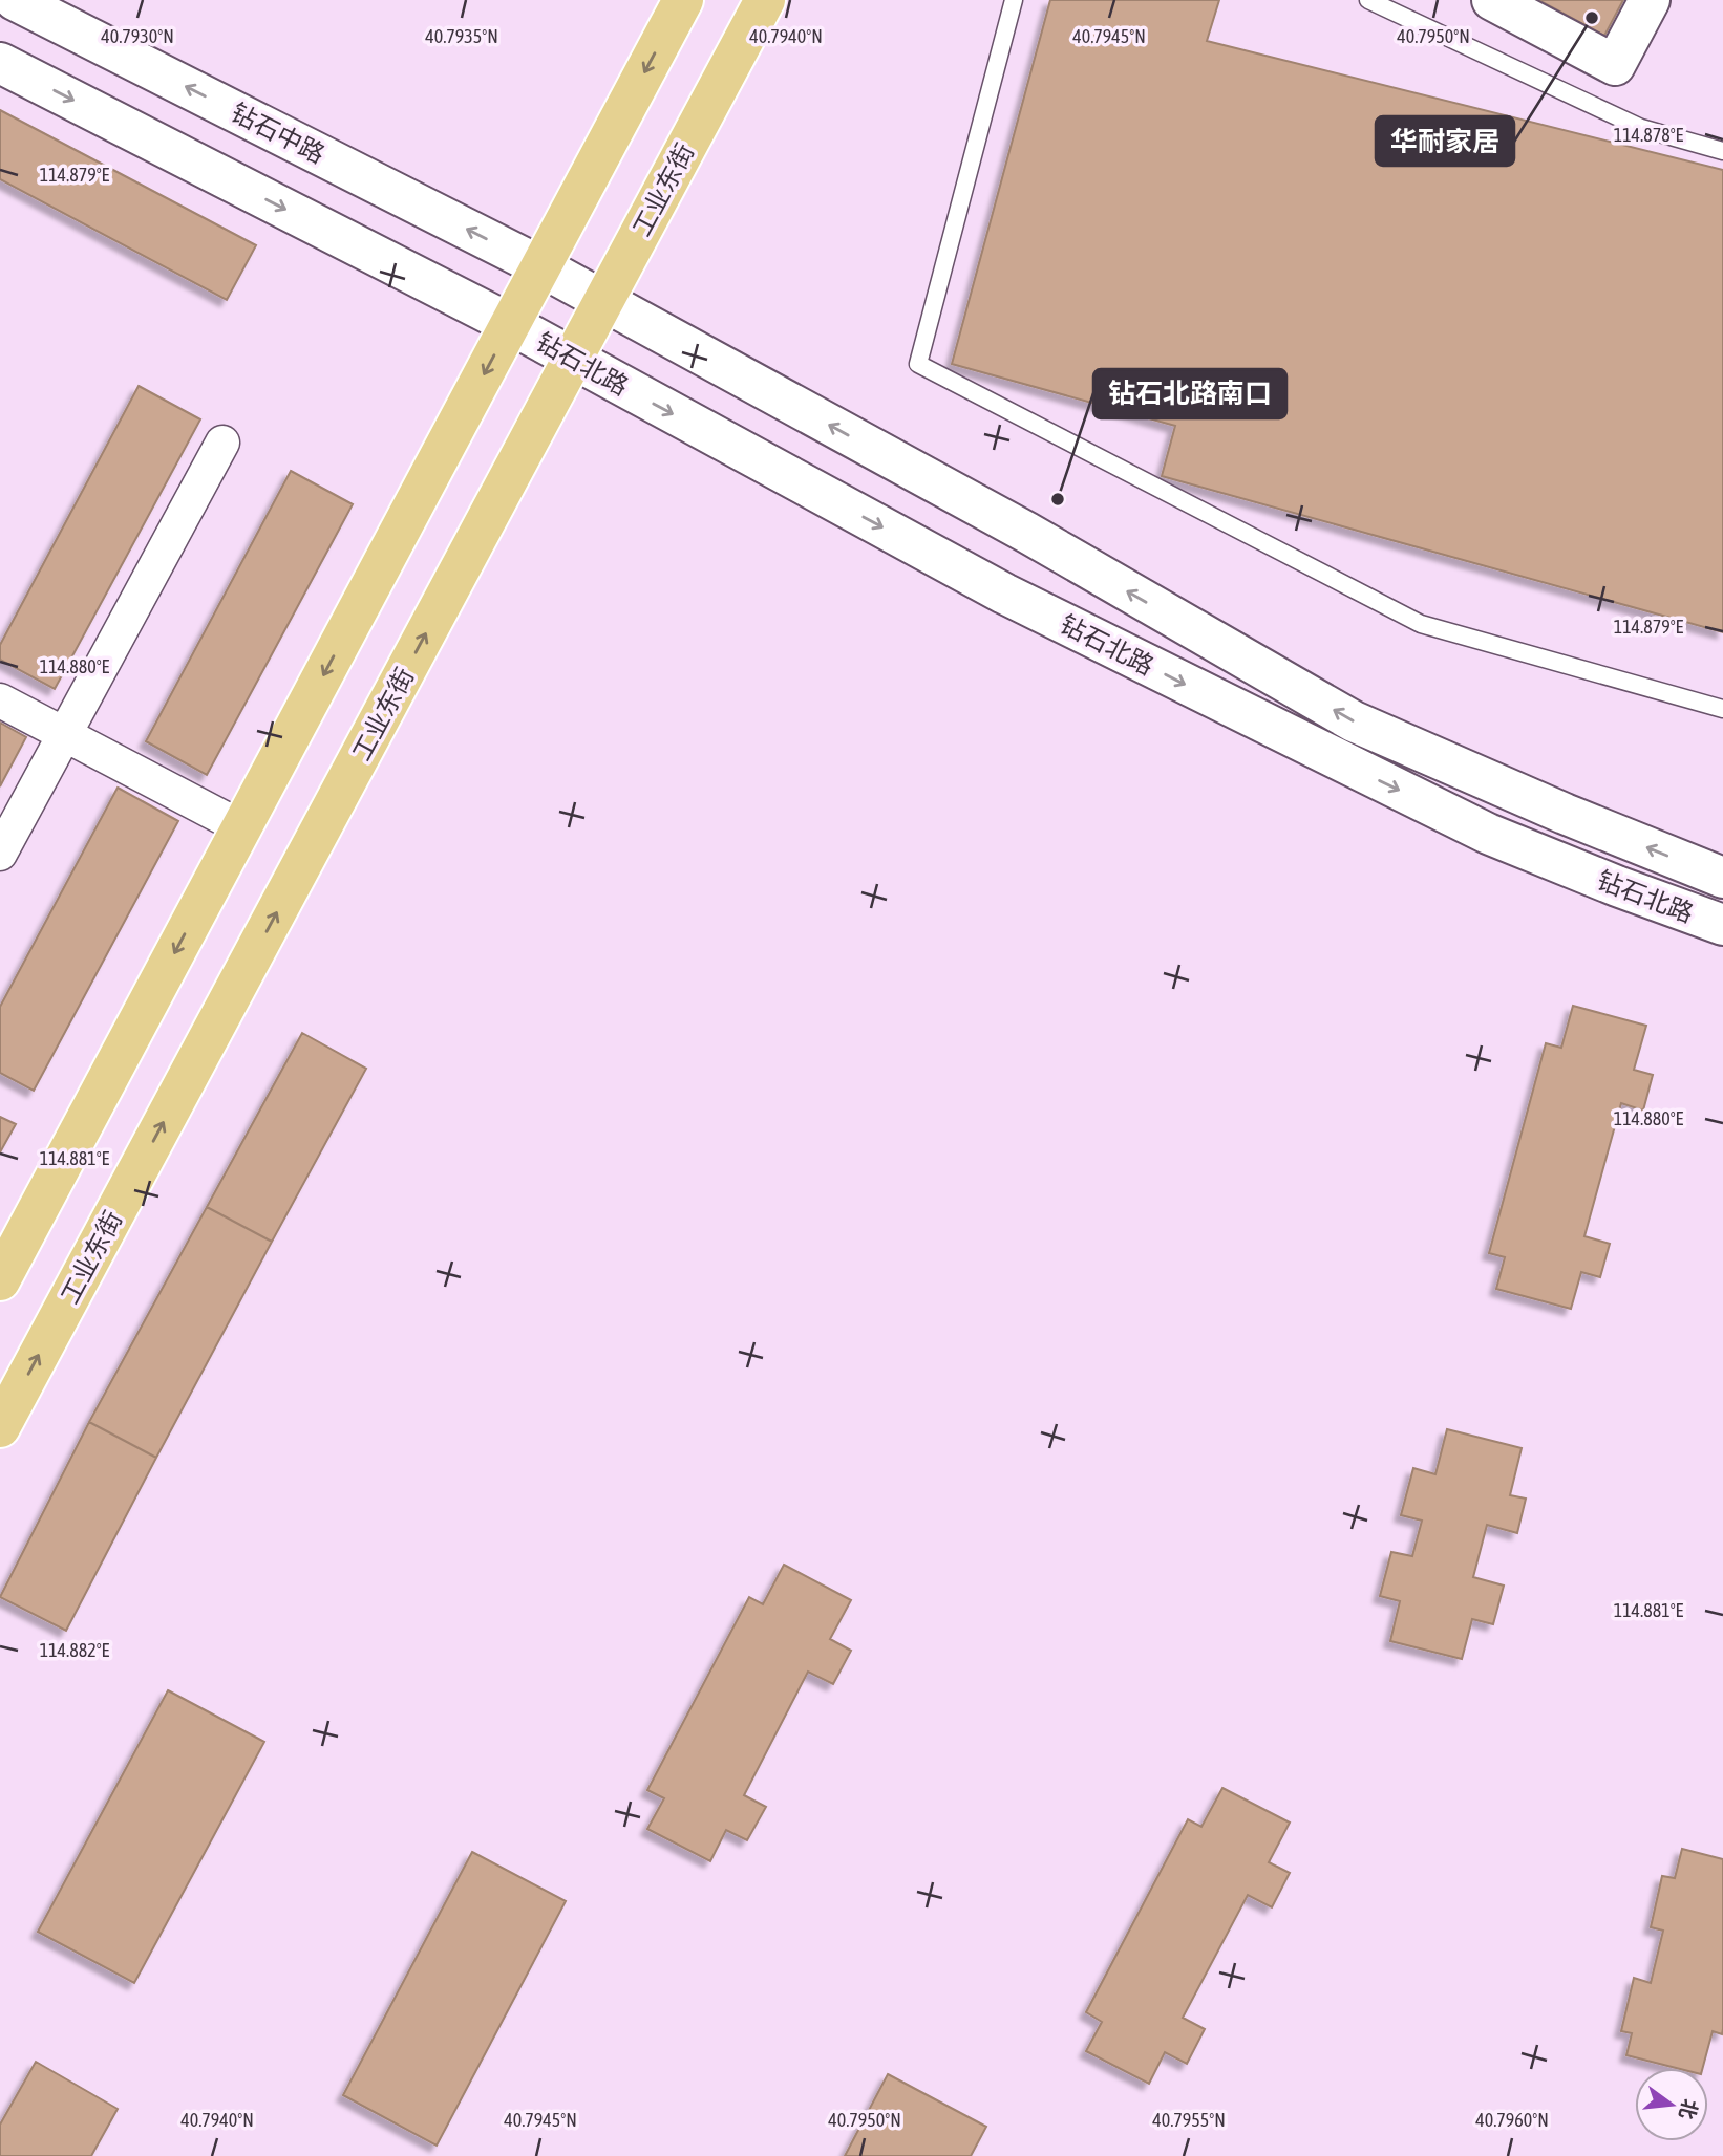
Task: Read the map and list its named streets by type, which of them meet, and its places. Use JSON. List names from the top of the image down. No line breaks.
{"streets":{"main road":["钻石中路","工业东街","钻石北路"]},"crossings":[["钻石中路","钻石北路"],["工业东街","钻石北路"]],"places":["华耐家居","钻石北路南口"],"north":"right","coordinates":["40.7930°N","40.7935°N","40.7940°N","40.7945°N","40.7950°N","114.878°E","114.879°E","114.880°E","114.881°E","114.882°E","40.7955°N","40.7960°N"]}
